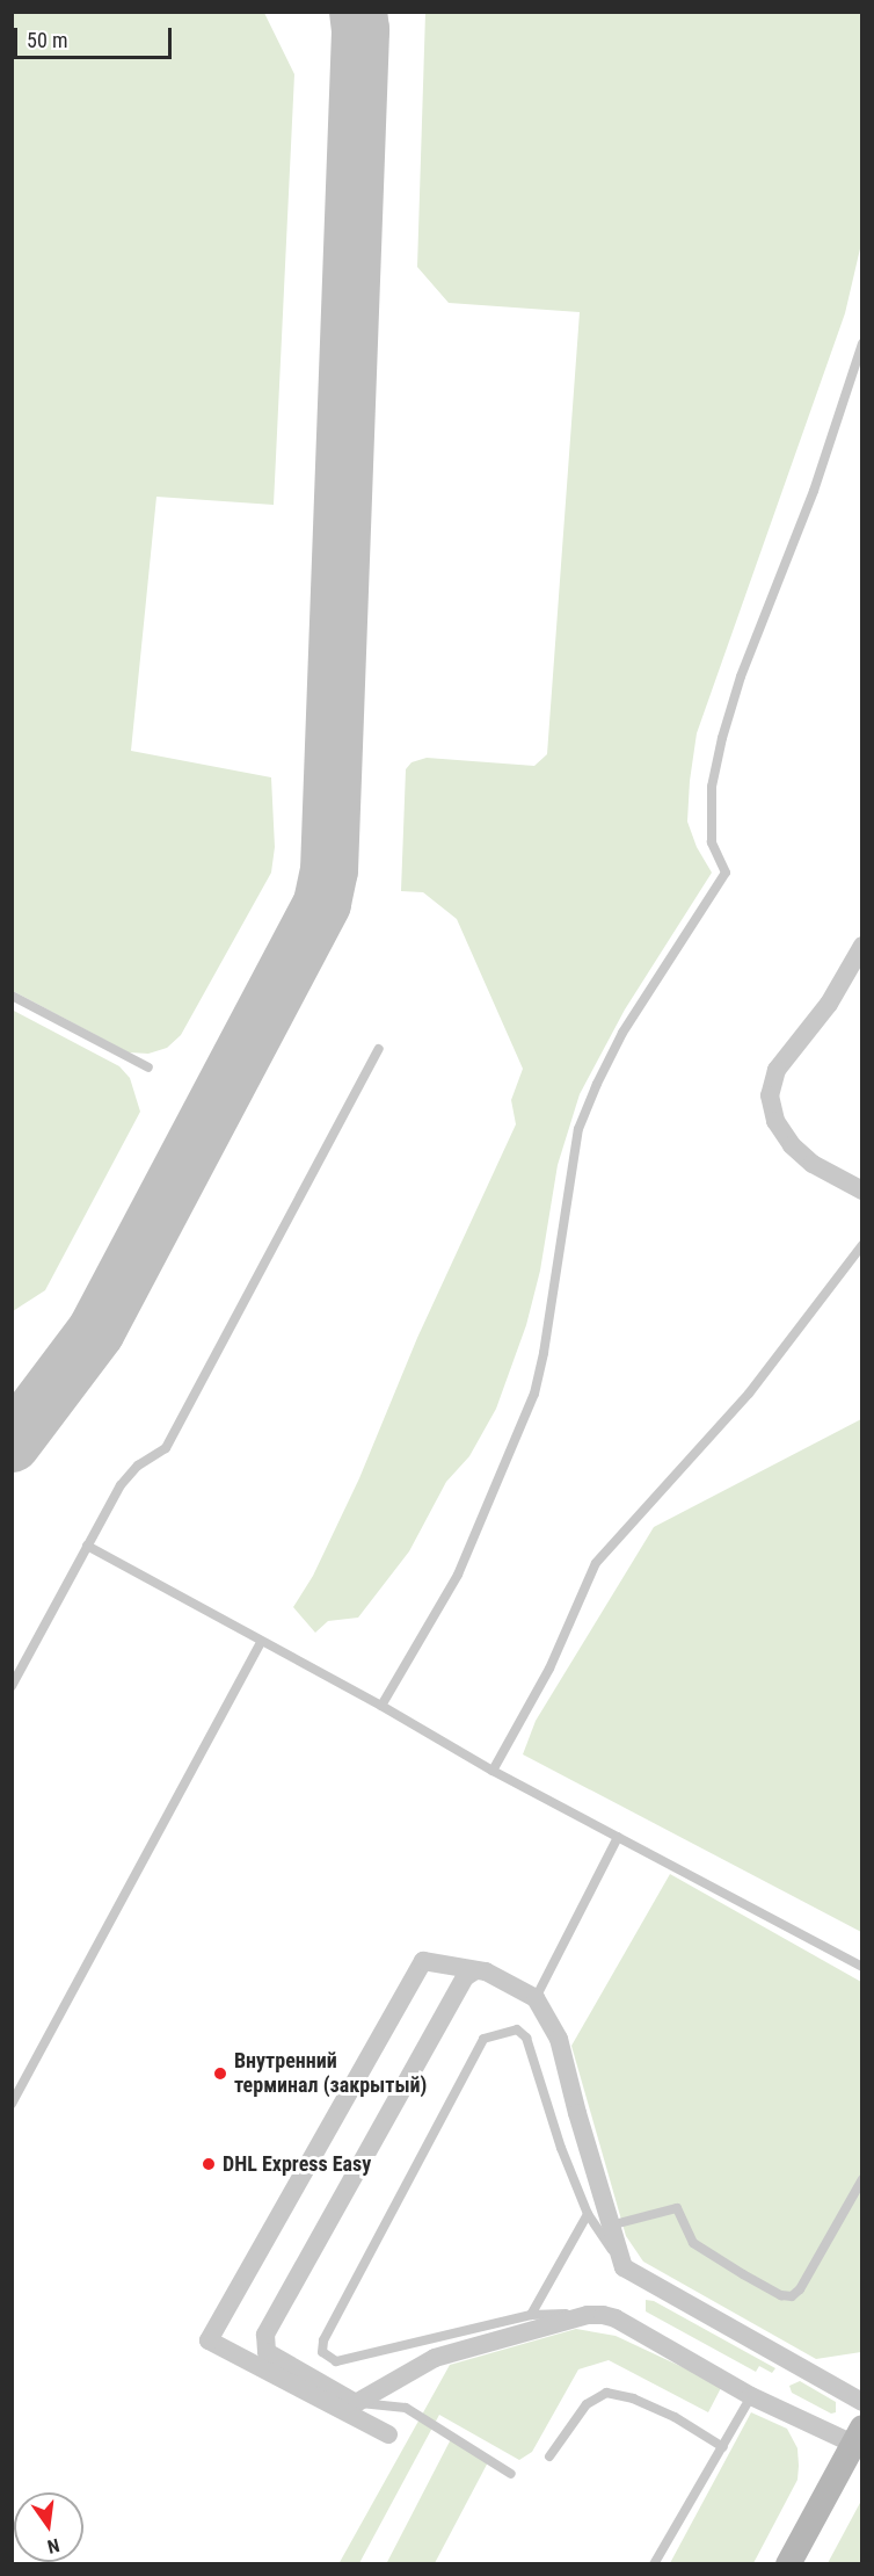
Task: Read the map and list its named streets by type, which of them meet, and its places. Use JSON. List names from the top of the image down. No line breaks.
{"places":["Внутренний терминал (закрытый)","DHL Express Easy"],"scale_bar":"50 m","north":"bottom"}
